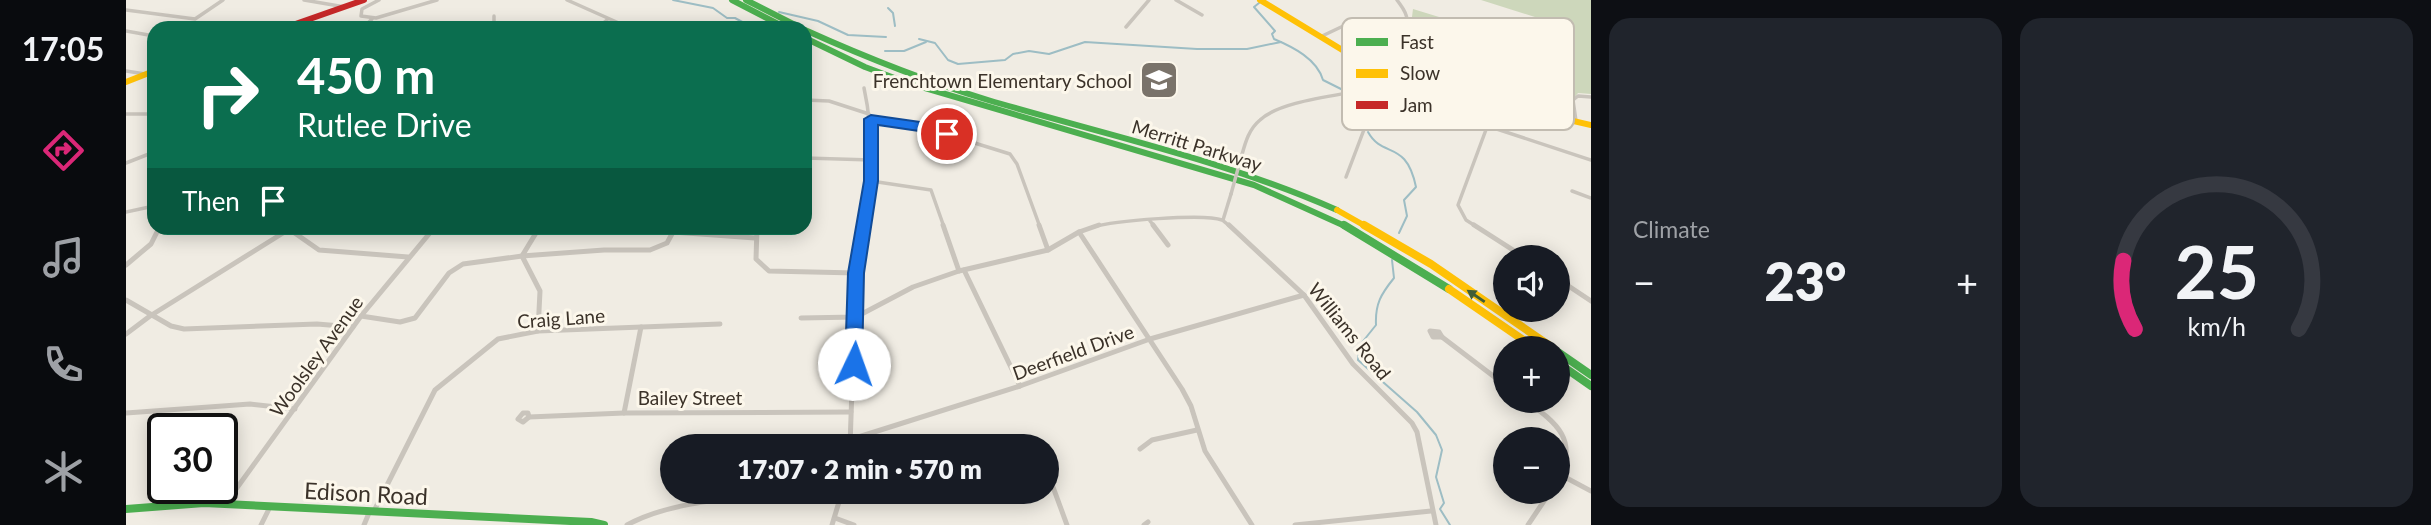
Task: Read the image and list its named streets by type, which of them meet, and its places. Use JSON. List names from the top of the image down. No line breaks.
{"streets":{"main road":["Merritt Parkway","Edison Road"],"street":["Craig Lane","Williams Road","Deerfield Drive","Woolsley Avenue","Bailey Street"]},"crossings":[["Craig Lane","Edison Road"],["Williams Road","Deerfield Drive"]],"places":{"school or university":["Frenchtown Elementary School"]},"legend":["Fast","Slow","Jam"],"page":{"tabs":"17:05","tile":"Climate","turn":["450 m","Rutlee Drive"],"then":"Then","map_buttons":["+","−"],"heat":["−","23°","+"],"limit":"30","trip":"17:07 · 2 min · 570 m","gauge":["25","km/h"]}}
